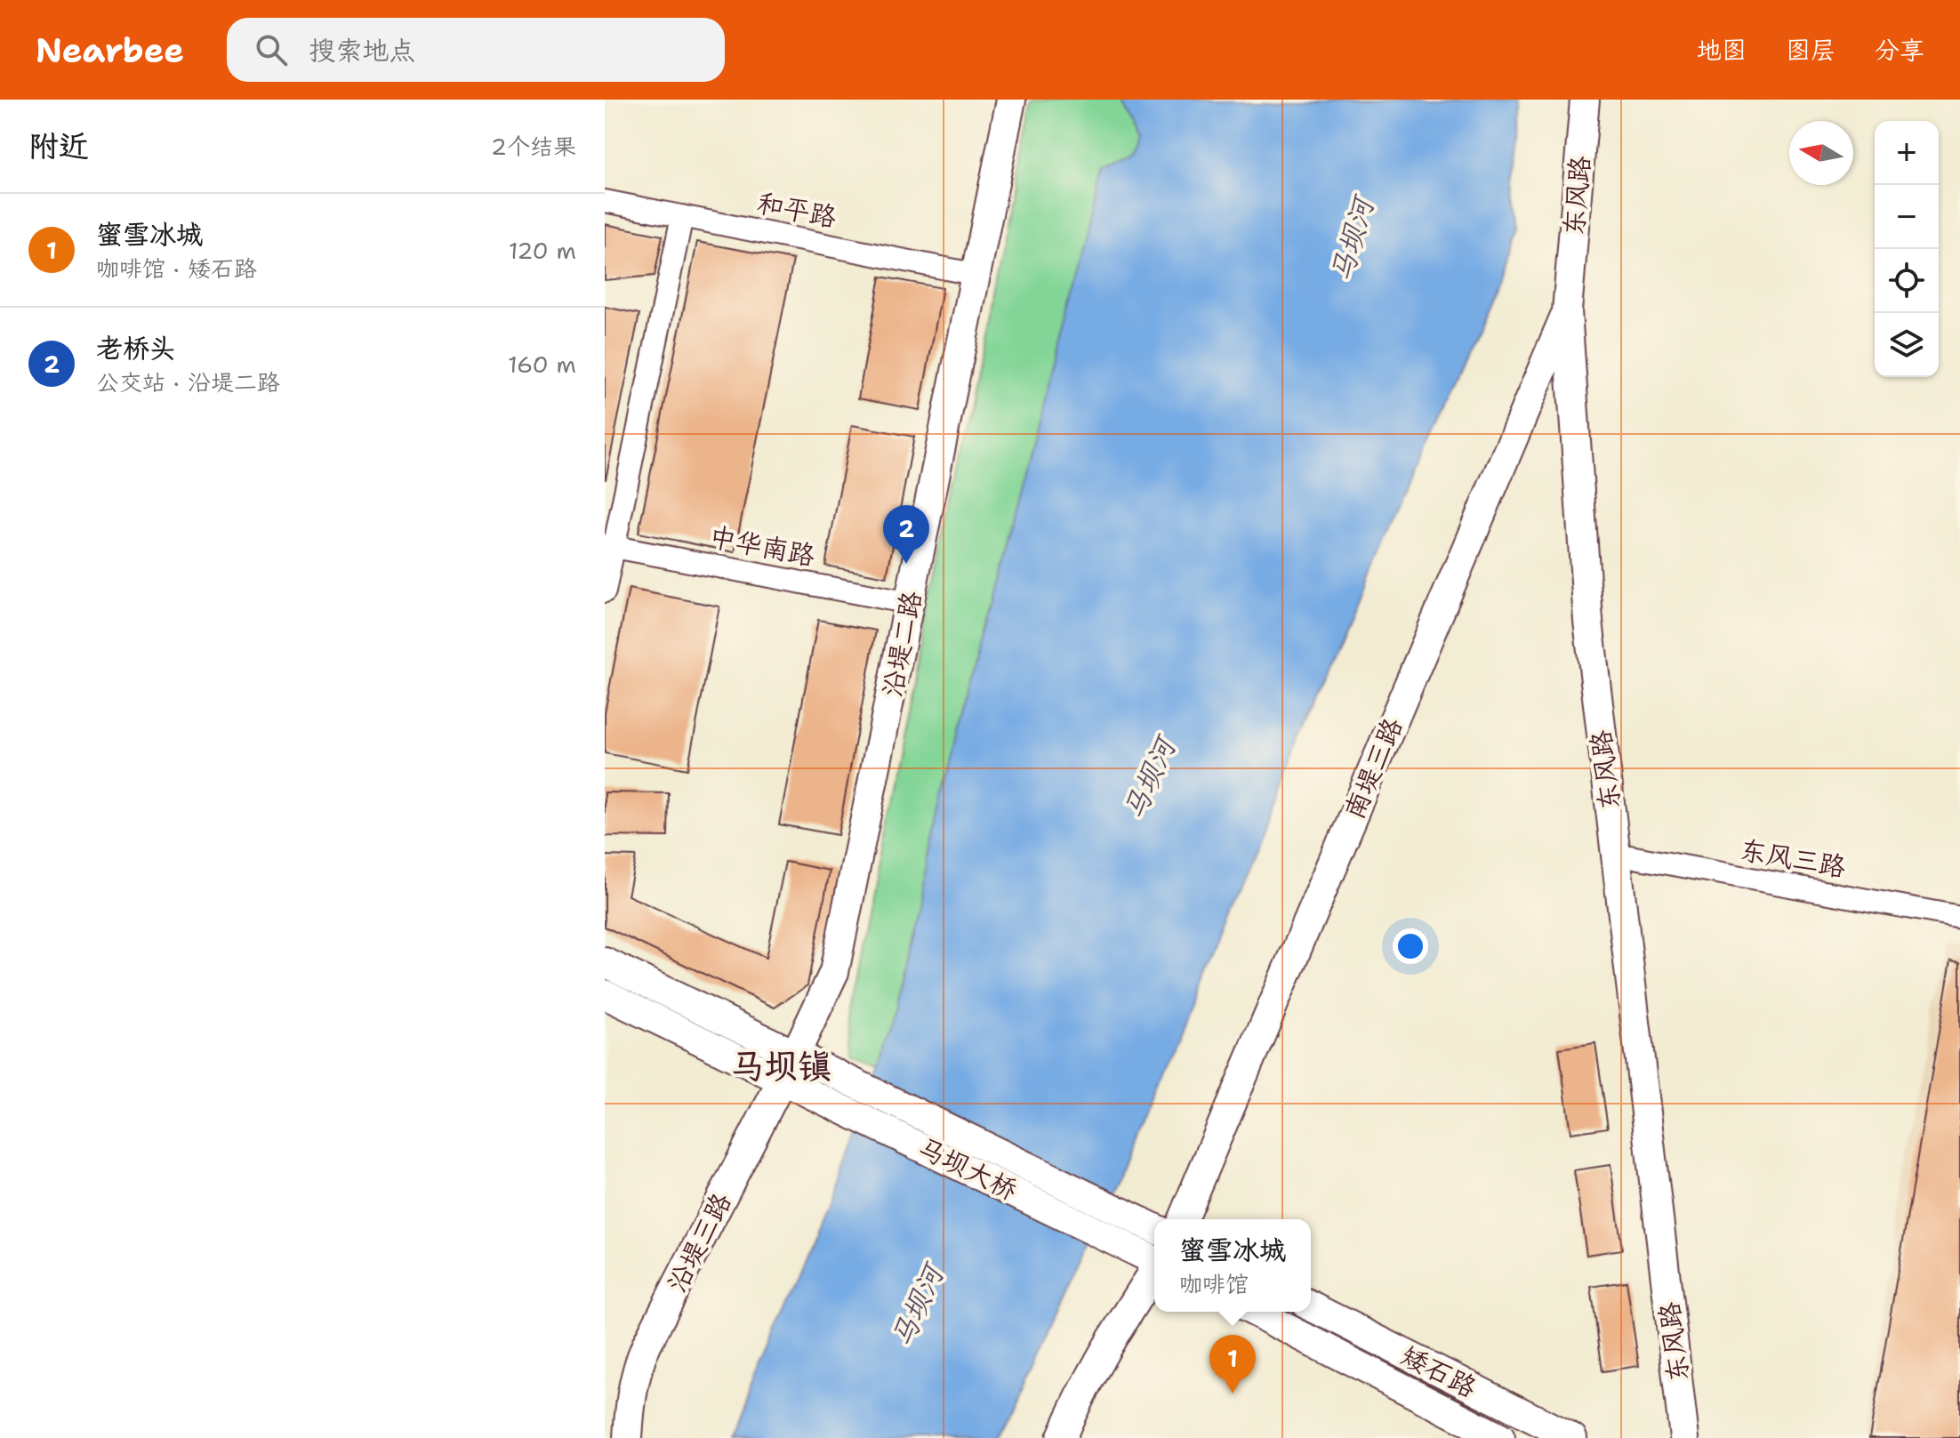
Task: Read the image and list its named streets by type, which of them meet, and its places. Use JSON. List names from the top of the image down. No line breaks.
{"streets":{"main road":["东风路","沿堤二路","南堤三路","马坝大桥","沿堤三路","矮石路"],"street":["和平路","中华南路","东风三路"]},"crossings":[["东风路","南堤三路"],["东风路","东风三路"],["和平路","沿堤二路"],["中华南路","沿堤二路"],["沿堤二路","马坝大桥"],["沿堤二路","沿堤三路"],["马坝大桥","沿堤三路"]],"districts":["马坝镇"],"water":["马坝河"],"north":"left","page":{"header":"Nearbee","search":"搜索地点","nav":["地图","图层","分享"],"heading":["附近","2个结果"],"map_buttons":["+","−"],"list":[{"mark":"1","name":"蜜雪冰城","note":"咖啡馆 · 矮石路","value":"120 m"},{"mark":"2","name":"老桥头","note":"公交站 · 沿堤二路","value":"160 m"}],"pins":["2","1"],"popup":["蜜雪冰城","咖啡馆"]}}
